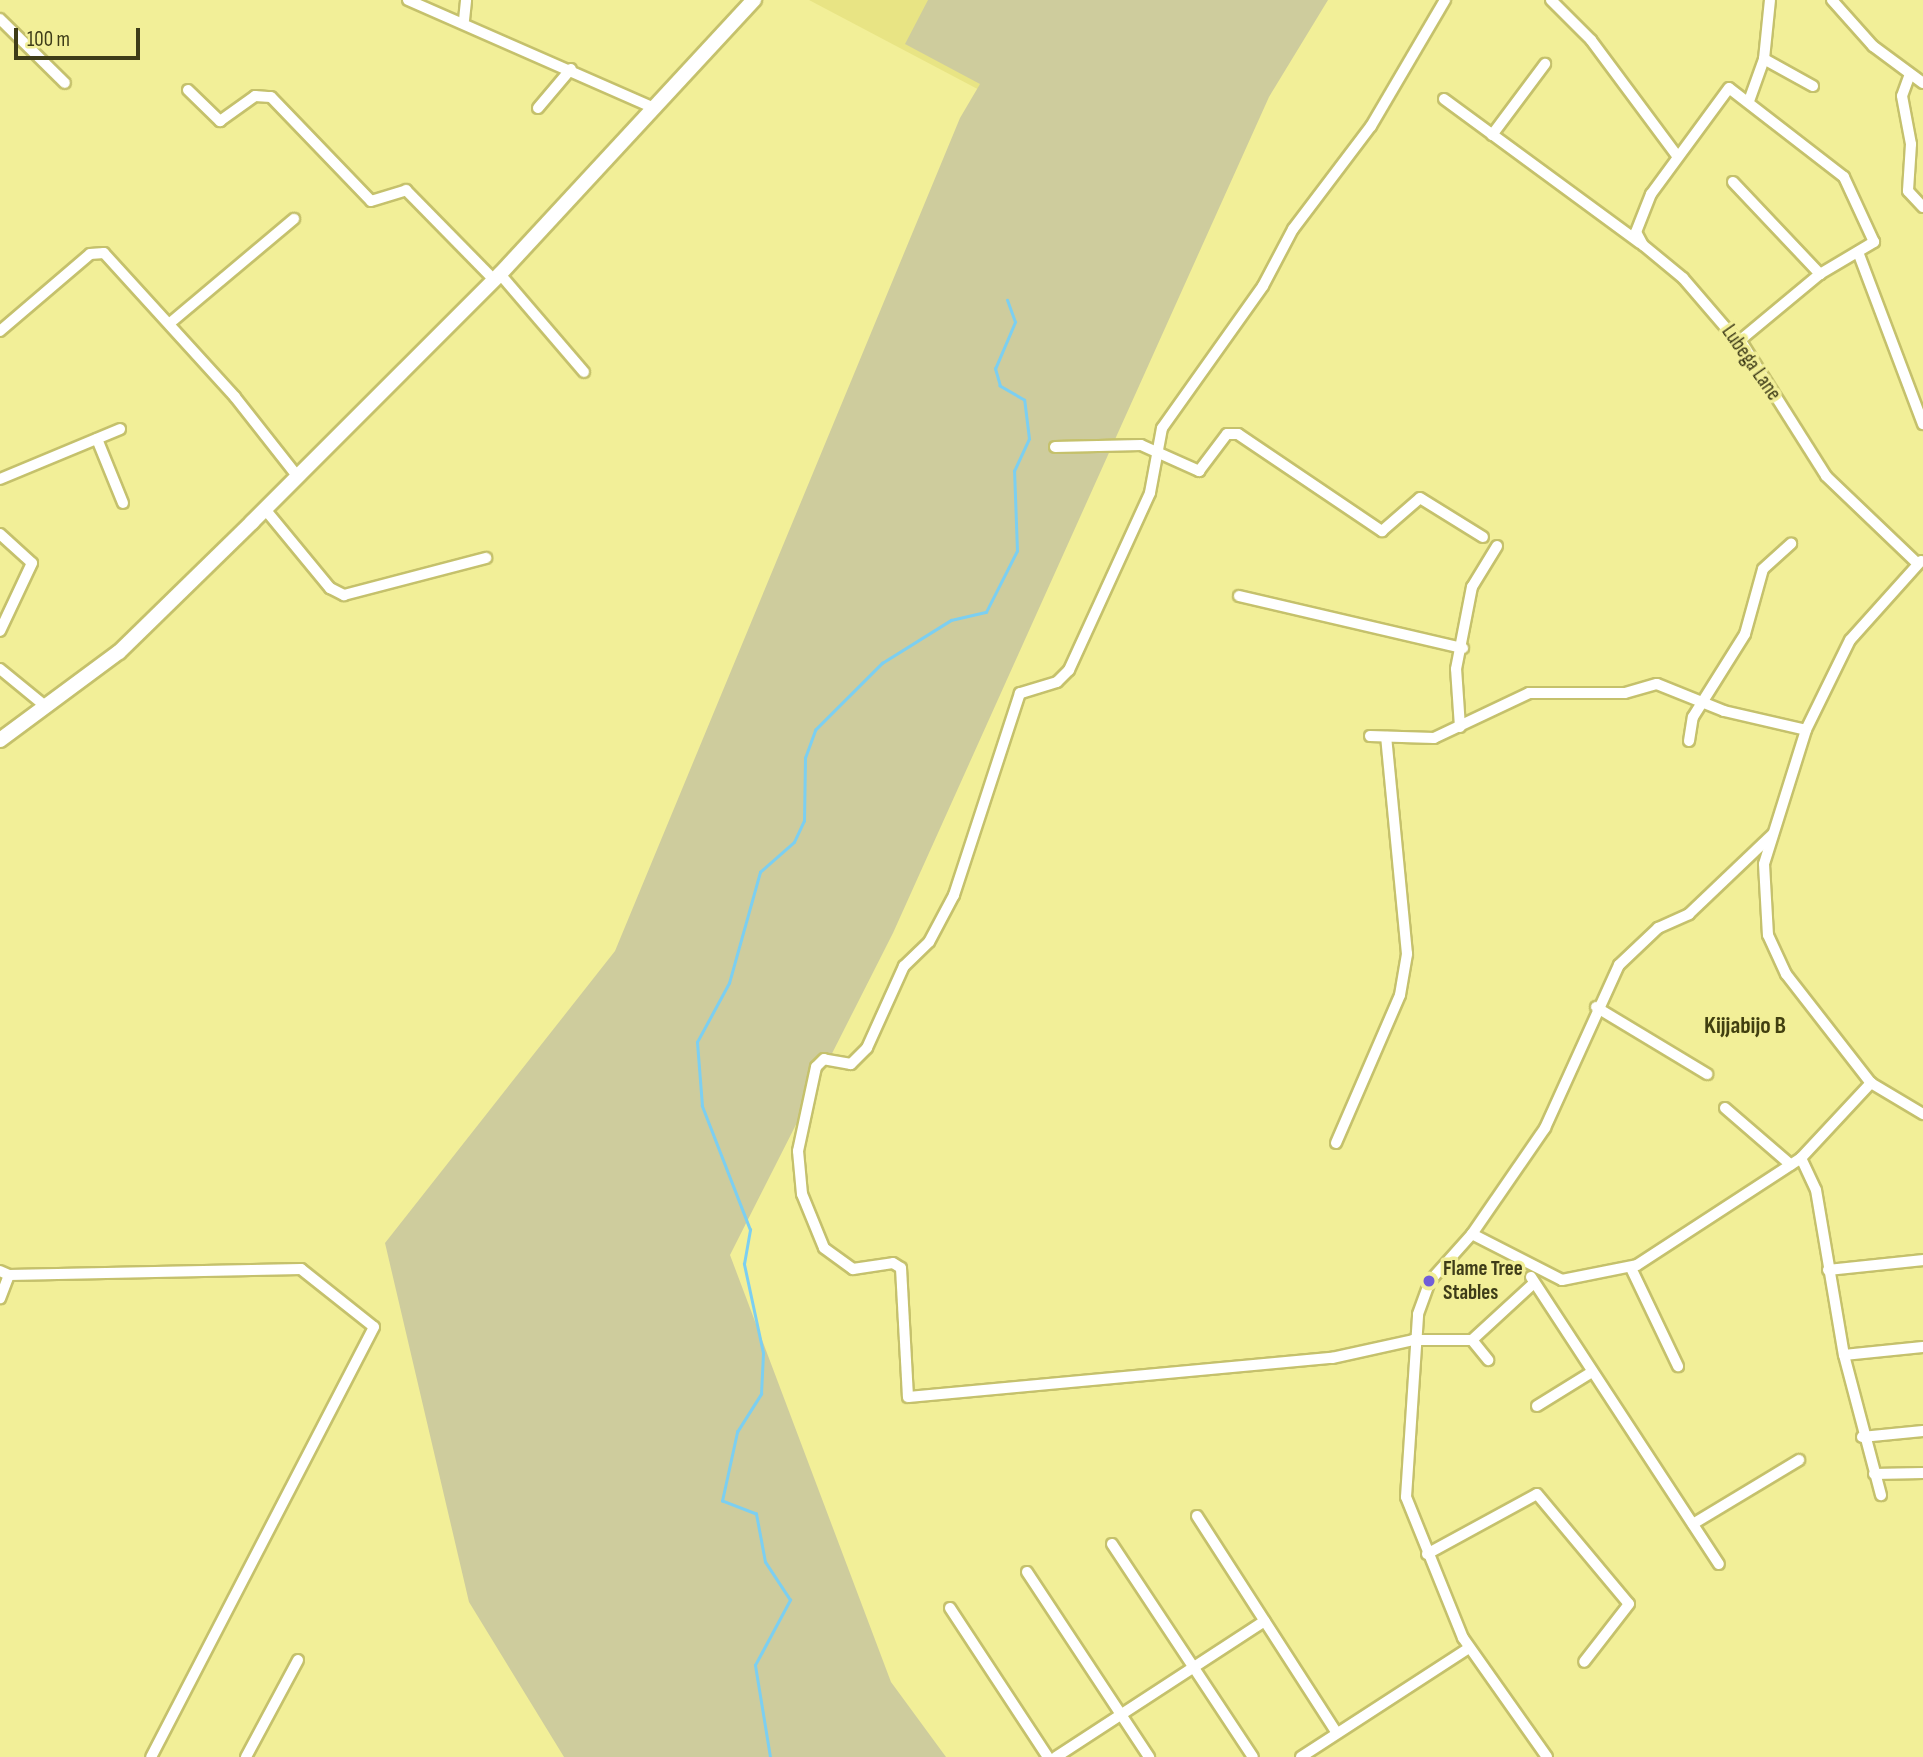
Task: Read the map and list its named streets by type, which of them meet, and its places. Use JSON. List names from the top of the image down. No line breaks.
{"streets":{"street":["Lubega Lane"]},"districts":["Kijjabijo B"],"places":["Flame Tree Stables"],"scale_bar":"100 m"}
